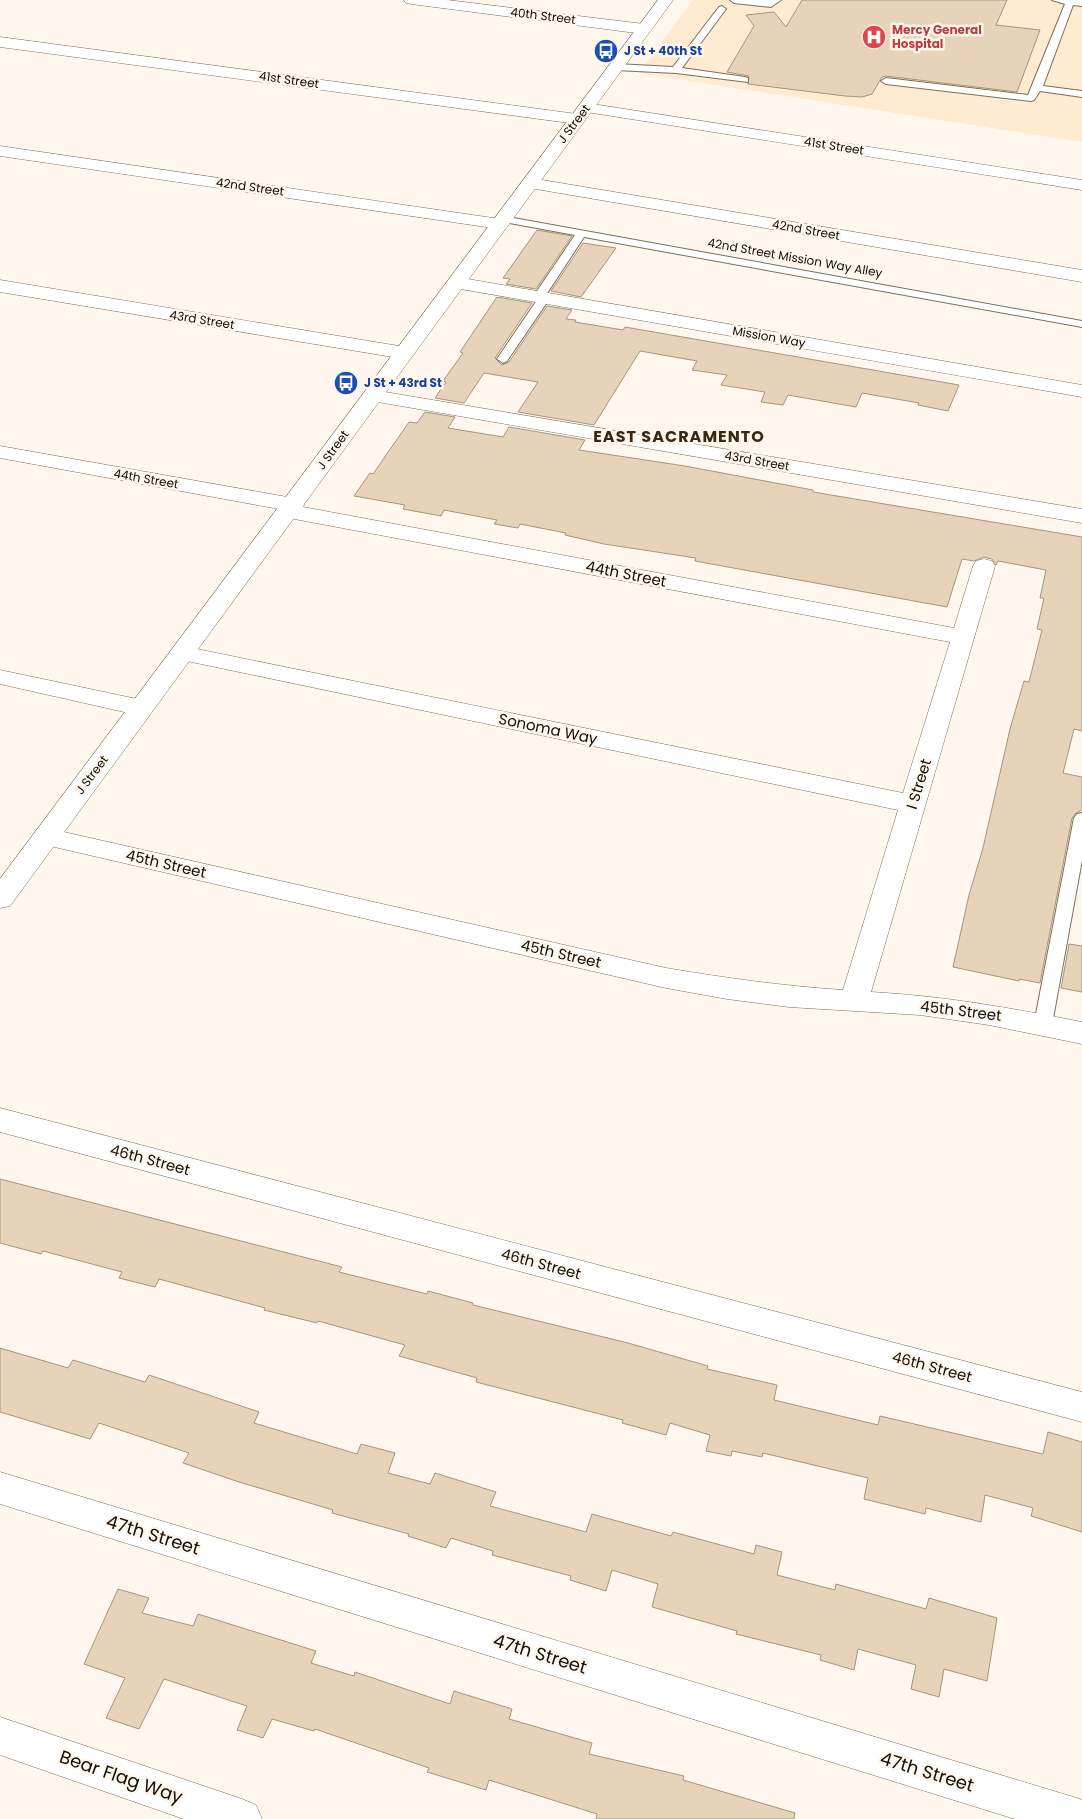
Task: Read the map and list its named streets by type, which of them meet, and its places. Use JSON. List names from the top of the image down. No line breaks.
{"streets":{"street":["40th Street","41st Street","J Street","42nd Street","43rd Street","Mission Way","44th Street","Sonoma Way","I Street","45th Street","46th Street","47th Street","Bear Flag Way"],"lane":["42nd Street Mission Way Alley"]},"crossings":[["40th Street","J Street"],["41st Street","J Street"],["J Street","42nd Street"],["J Street","42nd Street Mission Way Alley"],["J Street","43rd Street"],["J Street","Mission Way"],["J Street","44th Street"],["J Street","Sonoma Way"],["J Street","45th Street"],["42nd Street","42nd Street Mission Way Alley"],["44th Street","I Street"],["Sonoma Way","I Street"],["I Street","45th Street"]],"districts":["EAST SACRAMENTO"],"places":{"hospital":["Mercy General Hospital"],"bus stop":["J St + 40th St","J St + 43rd St"]}}
